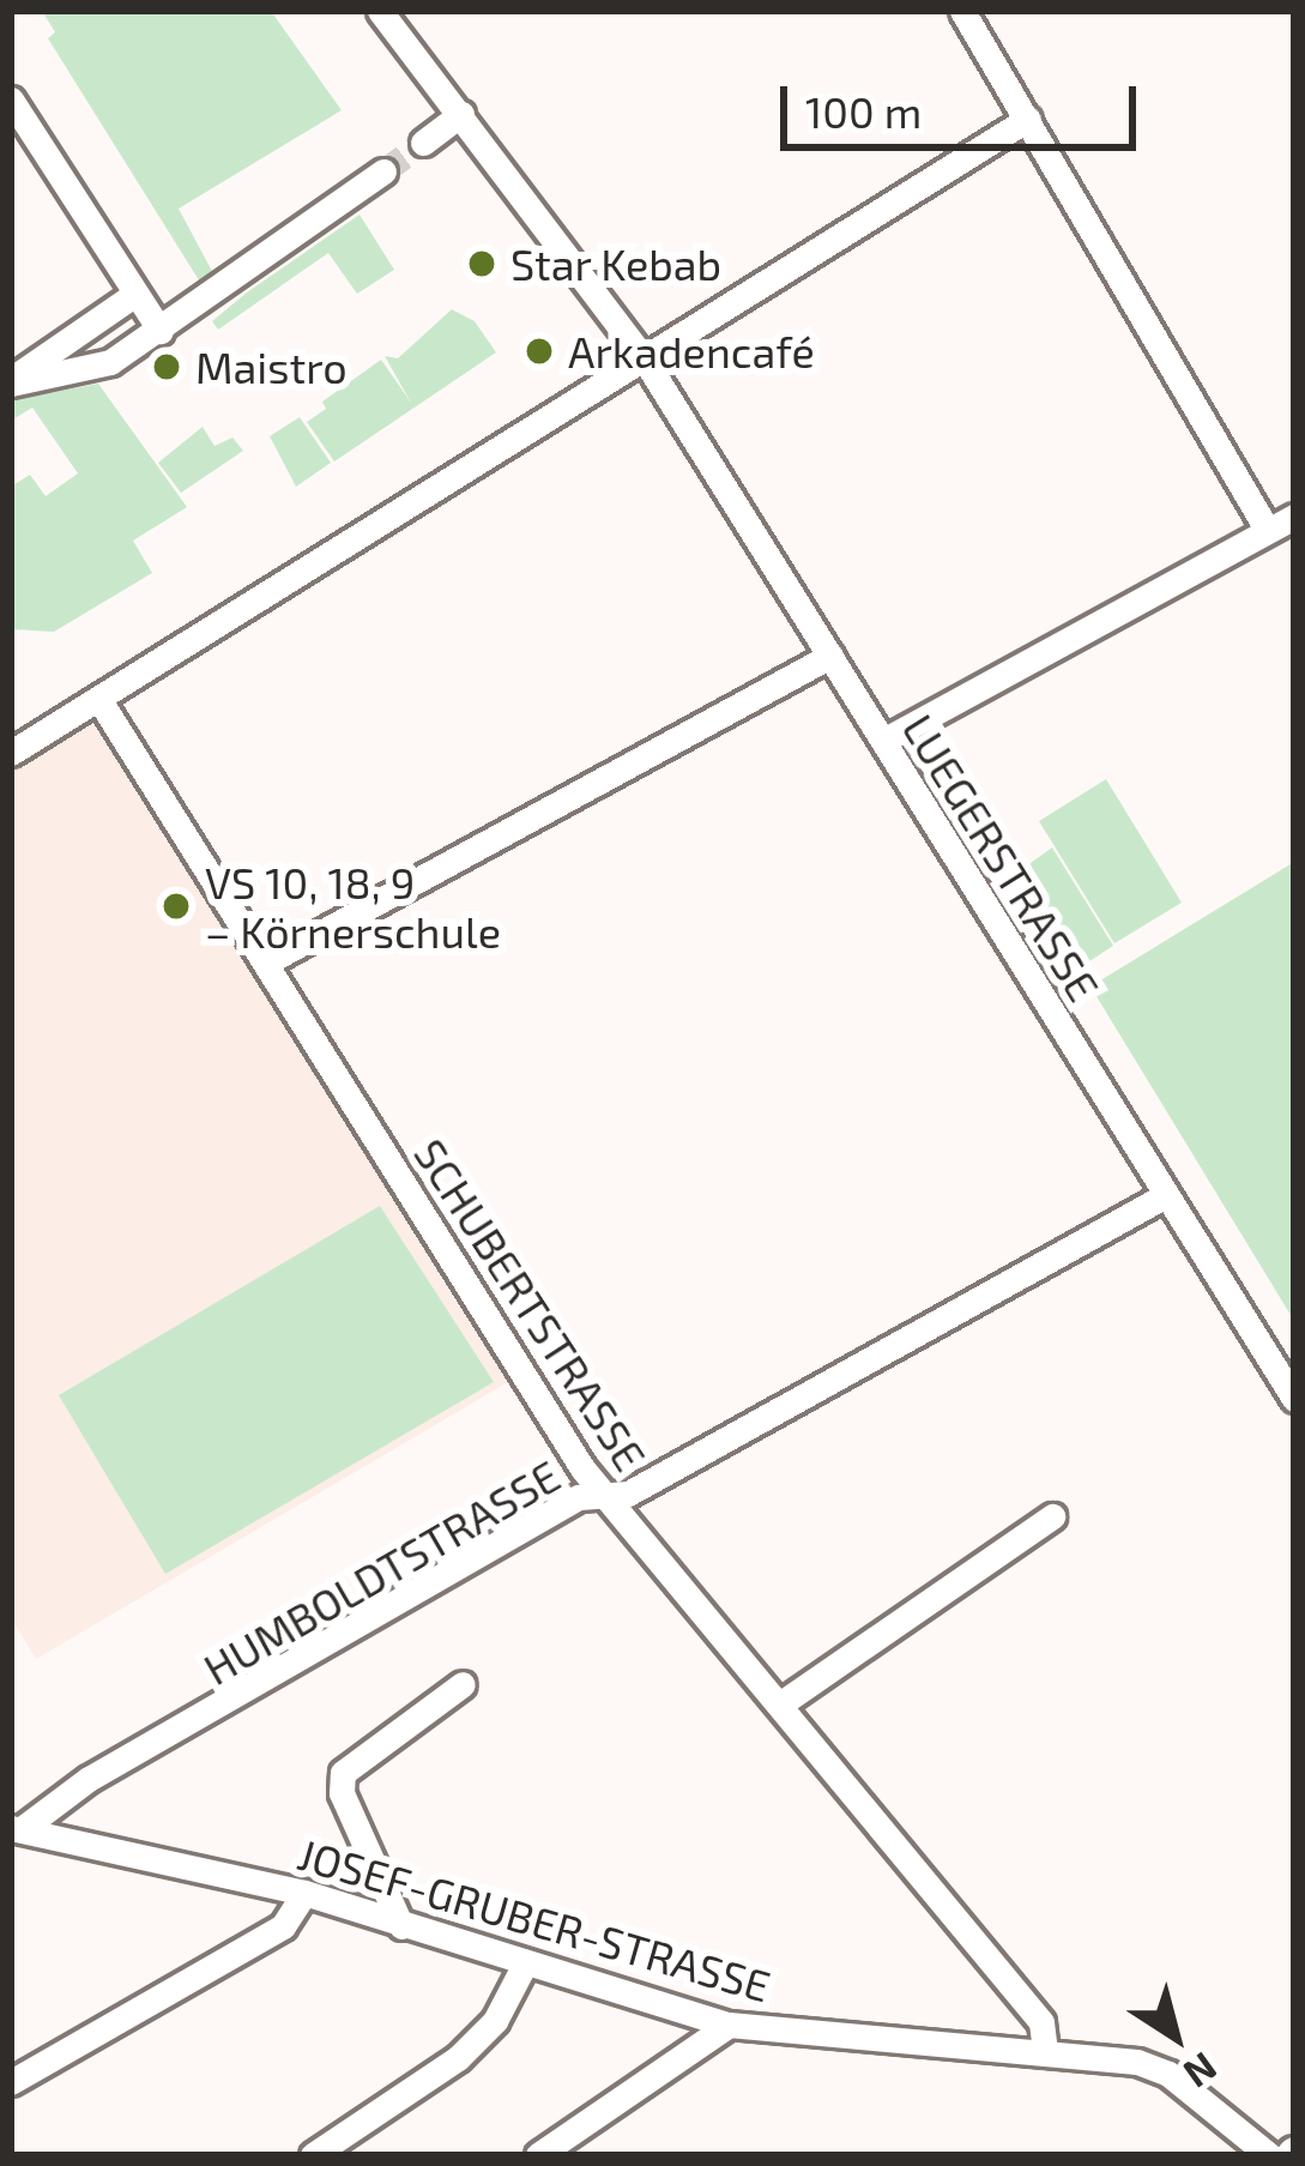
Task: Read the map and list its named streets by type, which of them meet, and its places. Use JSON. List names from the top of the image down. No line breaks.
{"streets":{"street":["LUEGERSTRASSE","SCHUBERTSTRASSE","HUMBOLDTSTRASSE","JOSEF-GRUBER-STRASSE"]},"crossings":[["LUEGERSTRASSE","HUMBOLDTSTRASSE"],["SCHUBERTSTRASSE","HUMBOLDTSTRASSE"],["SCHUBERTSTRASSE","JOSEF-GRUBER-STRASSE"],["HUMBOLDTSTRASSE","JOSEF-GRUBER-STRASSE"]],"places":["Star Kebab","Arkadencafé","Maistro","VS 10, 18, 9 – Körnerschule"],"scale_bar":"100 m","north":"bottom right"}
